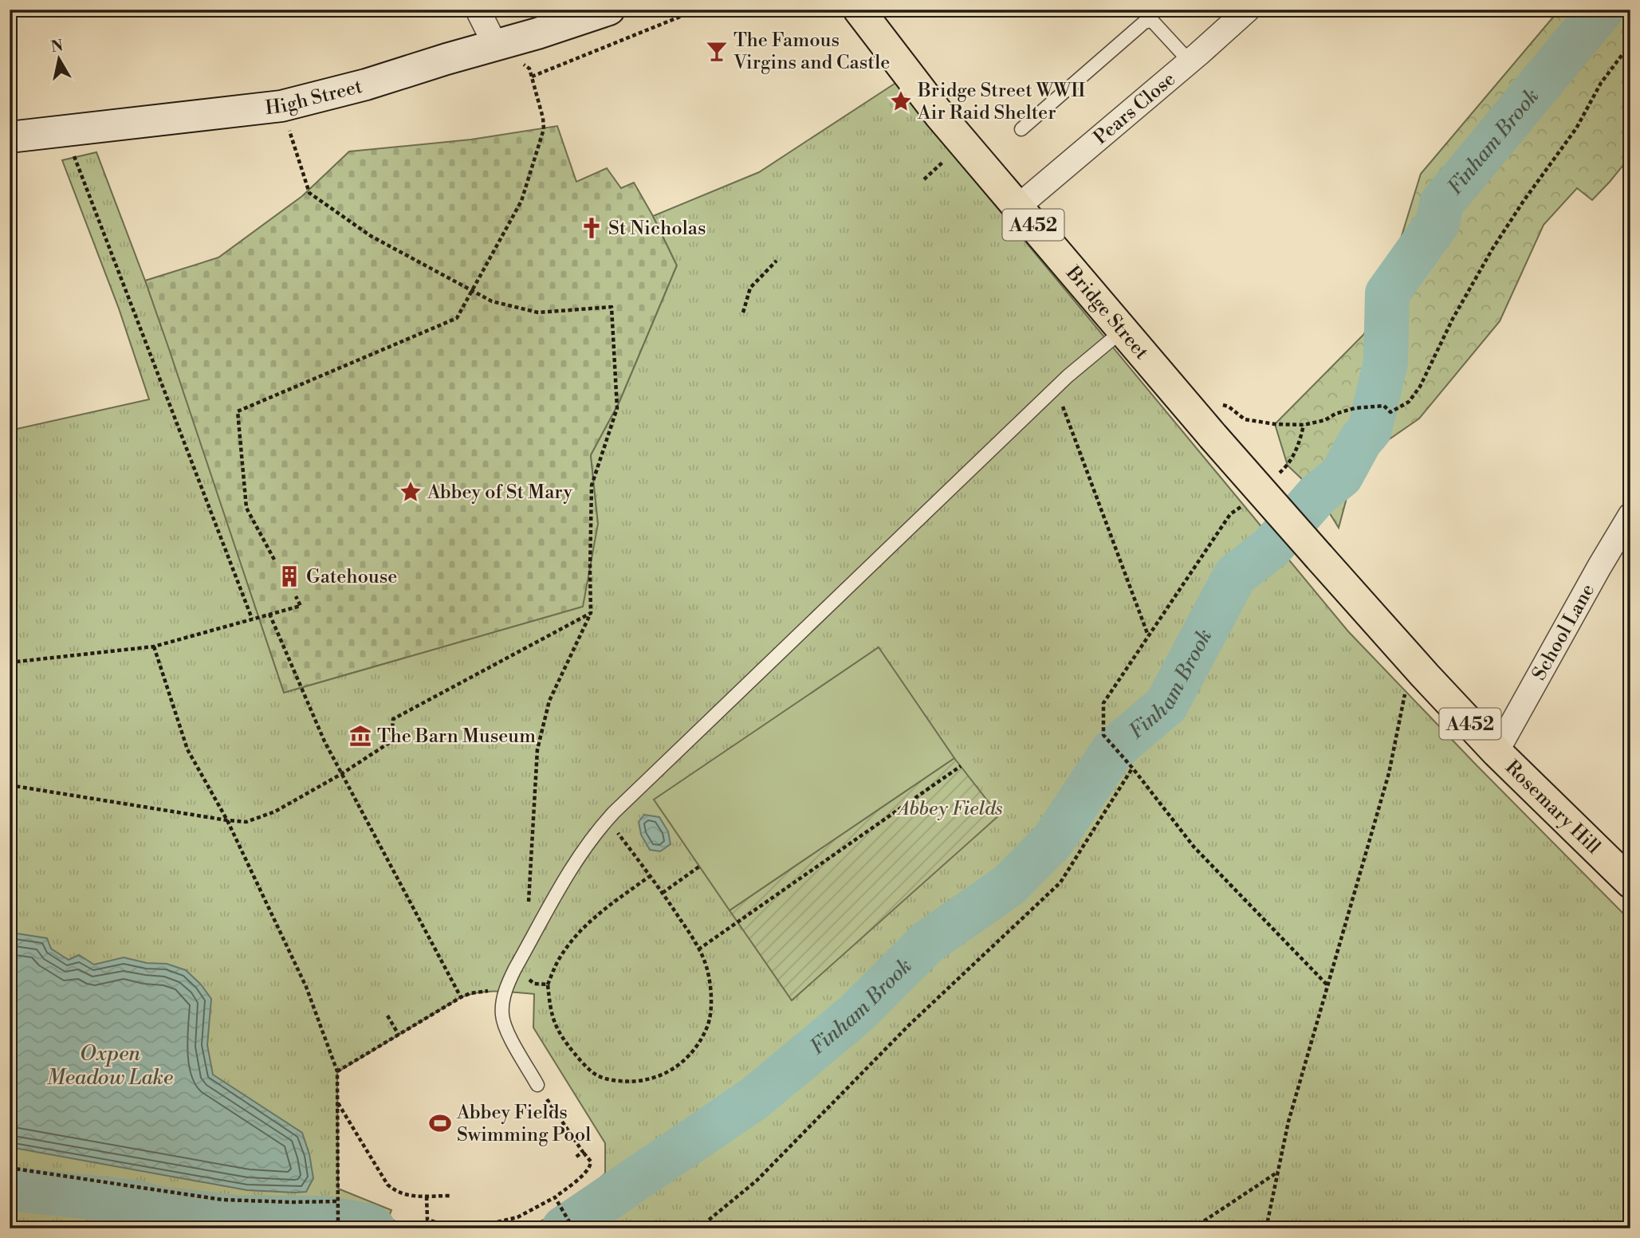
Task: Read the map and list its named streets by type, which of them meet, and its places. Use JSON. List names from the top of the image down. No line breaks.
{"streets":{"main road":["A452","Bridge Street","Rosemary Hill"],"street":["High Street","Pears Close","School Lane"]},"crossings":[["Pears Close","Bridge Street"],["Bridge Street","Rosemary Hill"],["School Lane","Rosemary Hill"]],"water":["Finham Brook","Oxpen Meadow Lake"],"parks":["Abbey Fields"],"places":{"bar":["The Famous Virgins and Castle"],"place":["Bridge Street WWII Air Raid Shelter","Abbey of St Mary"],"church":["St Nicholas"],"building":["Gatehouse"],"museum":["The Barn Museum"],"sports":["Abbey Fields Swimming Pool"]},"north":"top"}
